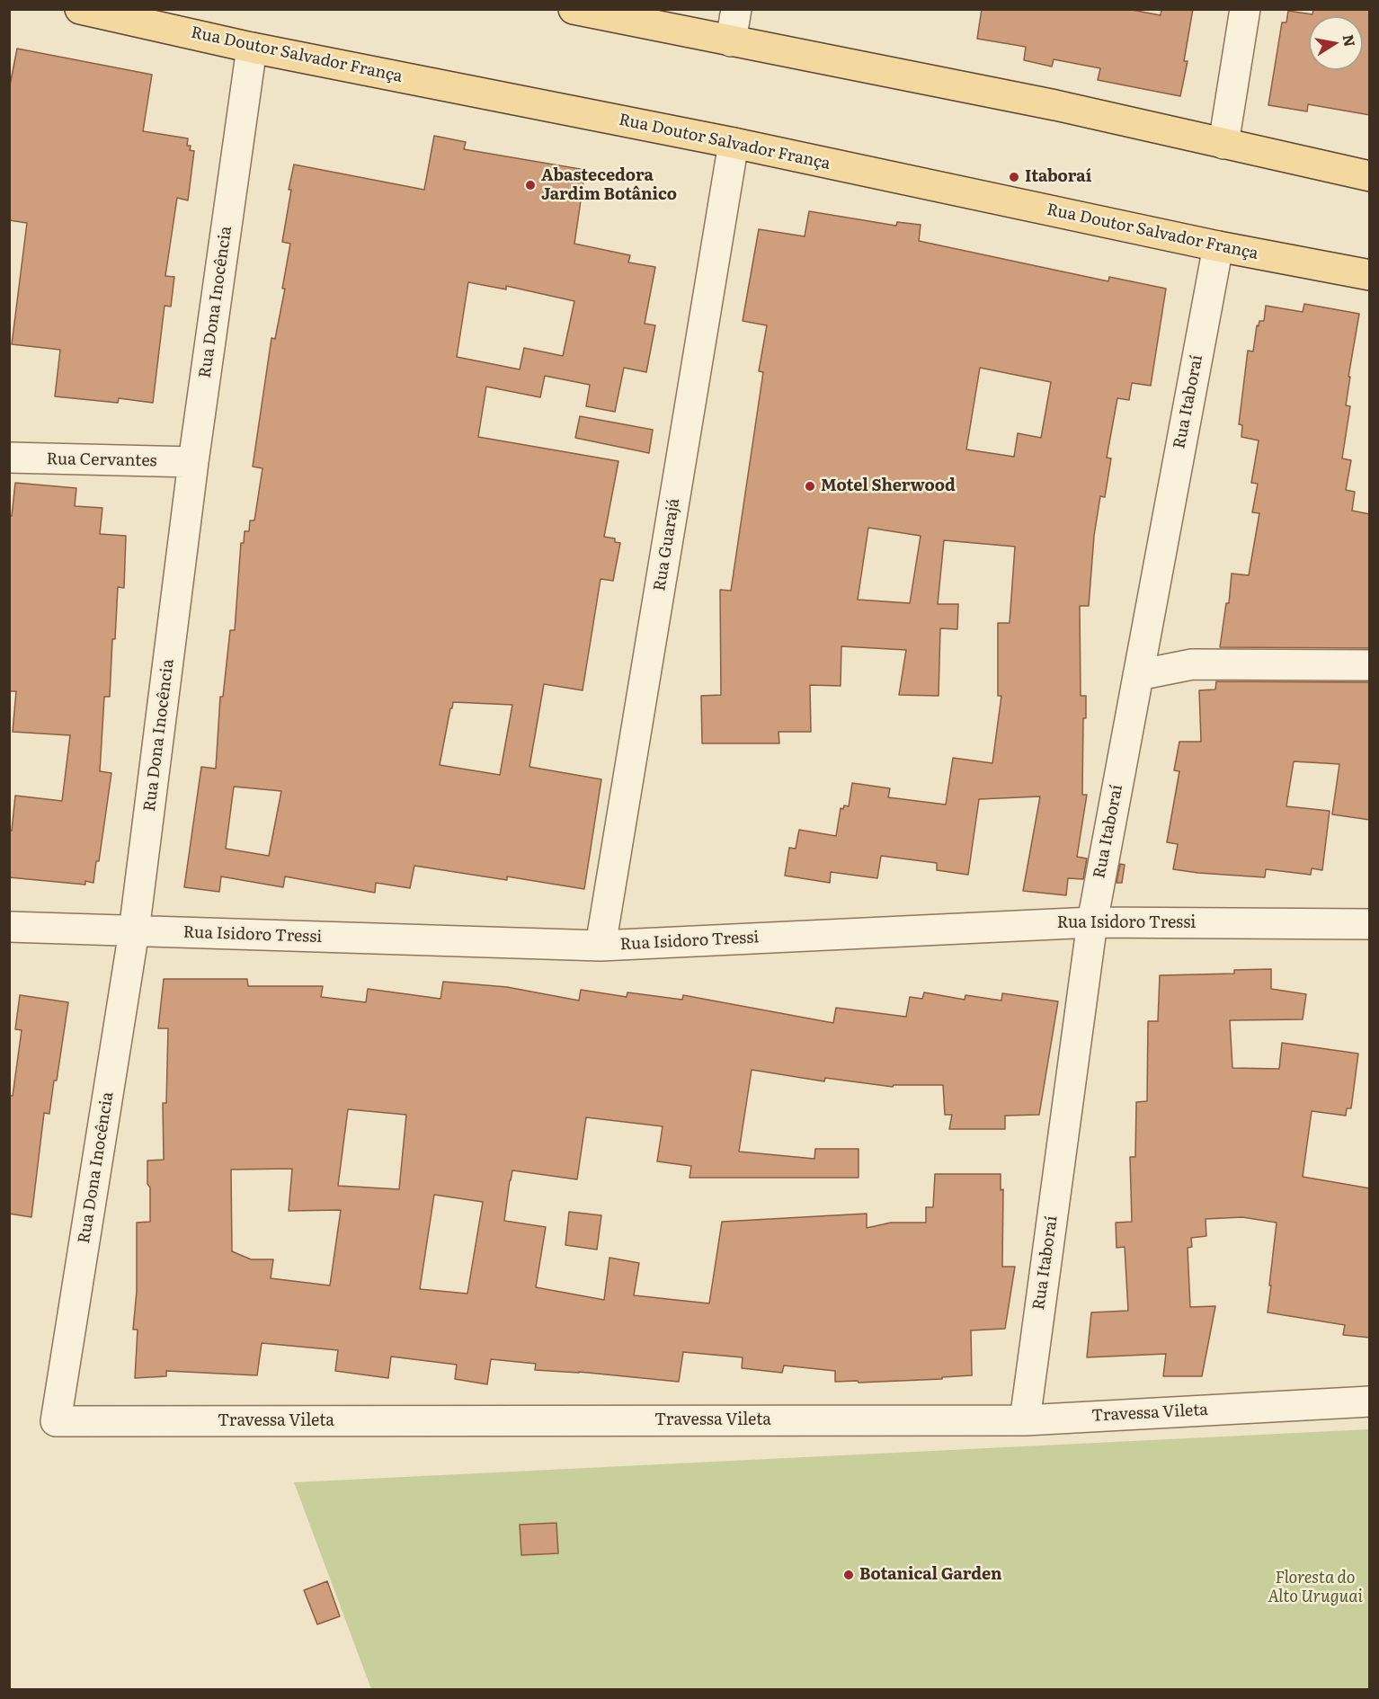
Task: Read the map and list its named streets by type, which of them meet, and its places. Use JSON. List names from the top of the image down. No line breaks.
{"streets":{"main road":["Rua Doutor Salvador França"],"street":["Rua Dona Inocência","Rua Itaboraí","Rua Cervantes","Rua Guarajá","Rua Isidoro Tressi","Travessa Vileta"]},"crossings":[["Rua Doutor Salvador França","Rua Dona Inocência"],["Rua Doutor Salvador França","Rua Itaboraí"],["Rua Doutor Salvador França","Rua Guarajá"],["Rua Dona Inocência","Rua Cervantes"],["Rua Dona Inocência","Rua Isidoro Tressi"],["Rua Dona Inocência","Travessa Vileta"],["Rua Itaboraí","Rua Isidoro Tressi"],["Rua Itaboraí","Travessa Vileta"],["Rua Guarajá","Rua Isidoro Tressi"]],"parks":["Floresta do Alto Uruguai"],"places":["Itaboraí","Abastecedora Jardim Botânico","Motel Sherwood","Botanical Garden"],"north":"right"}
